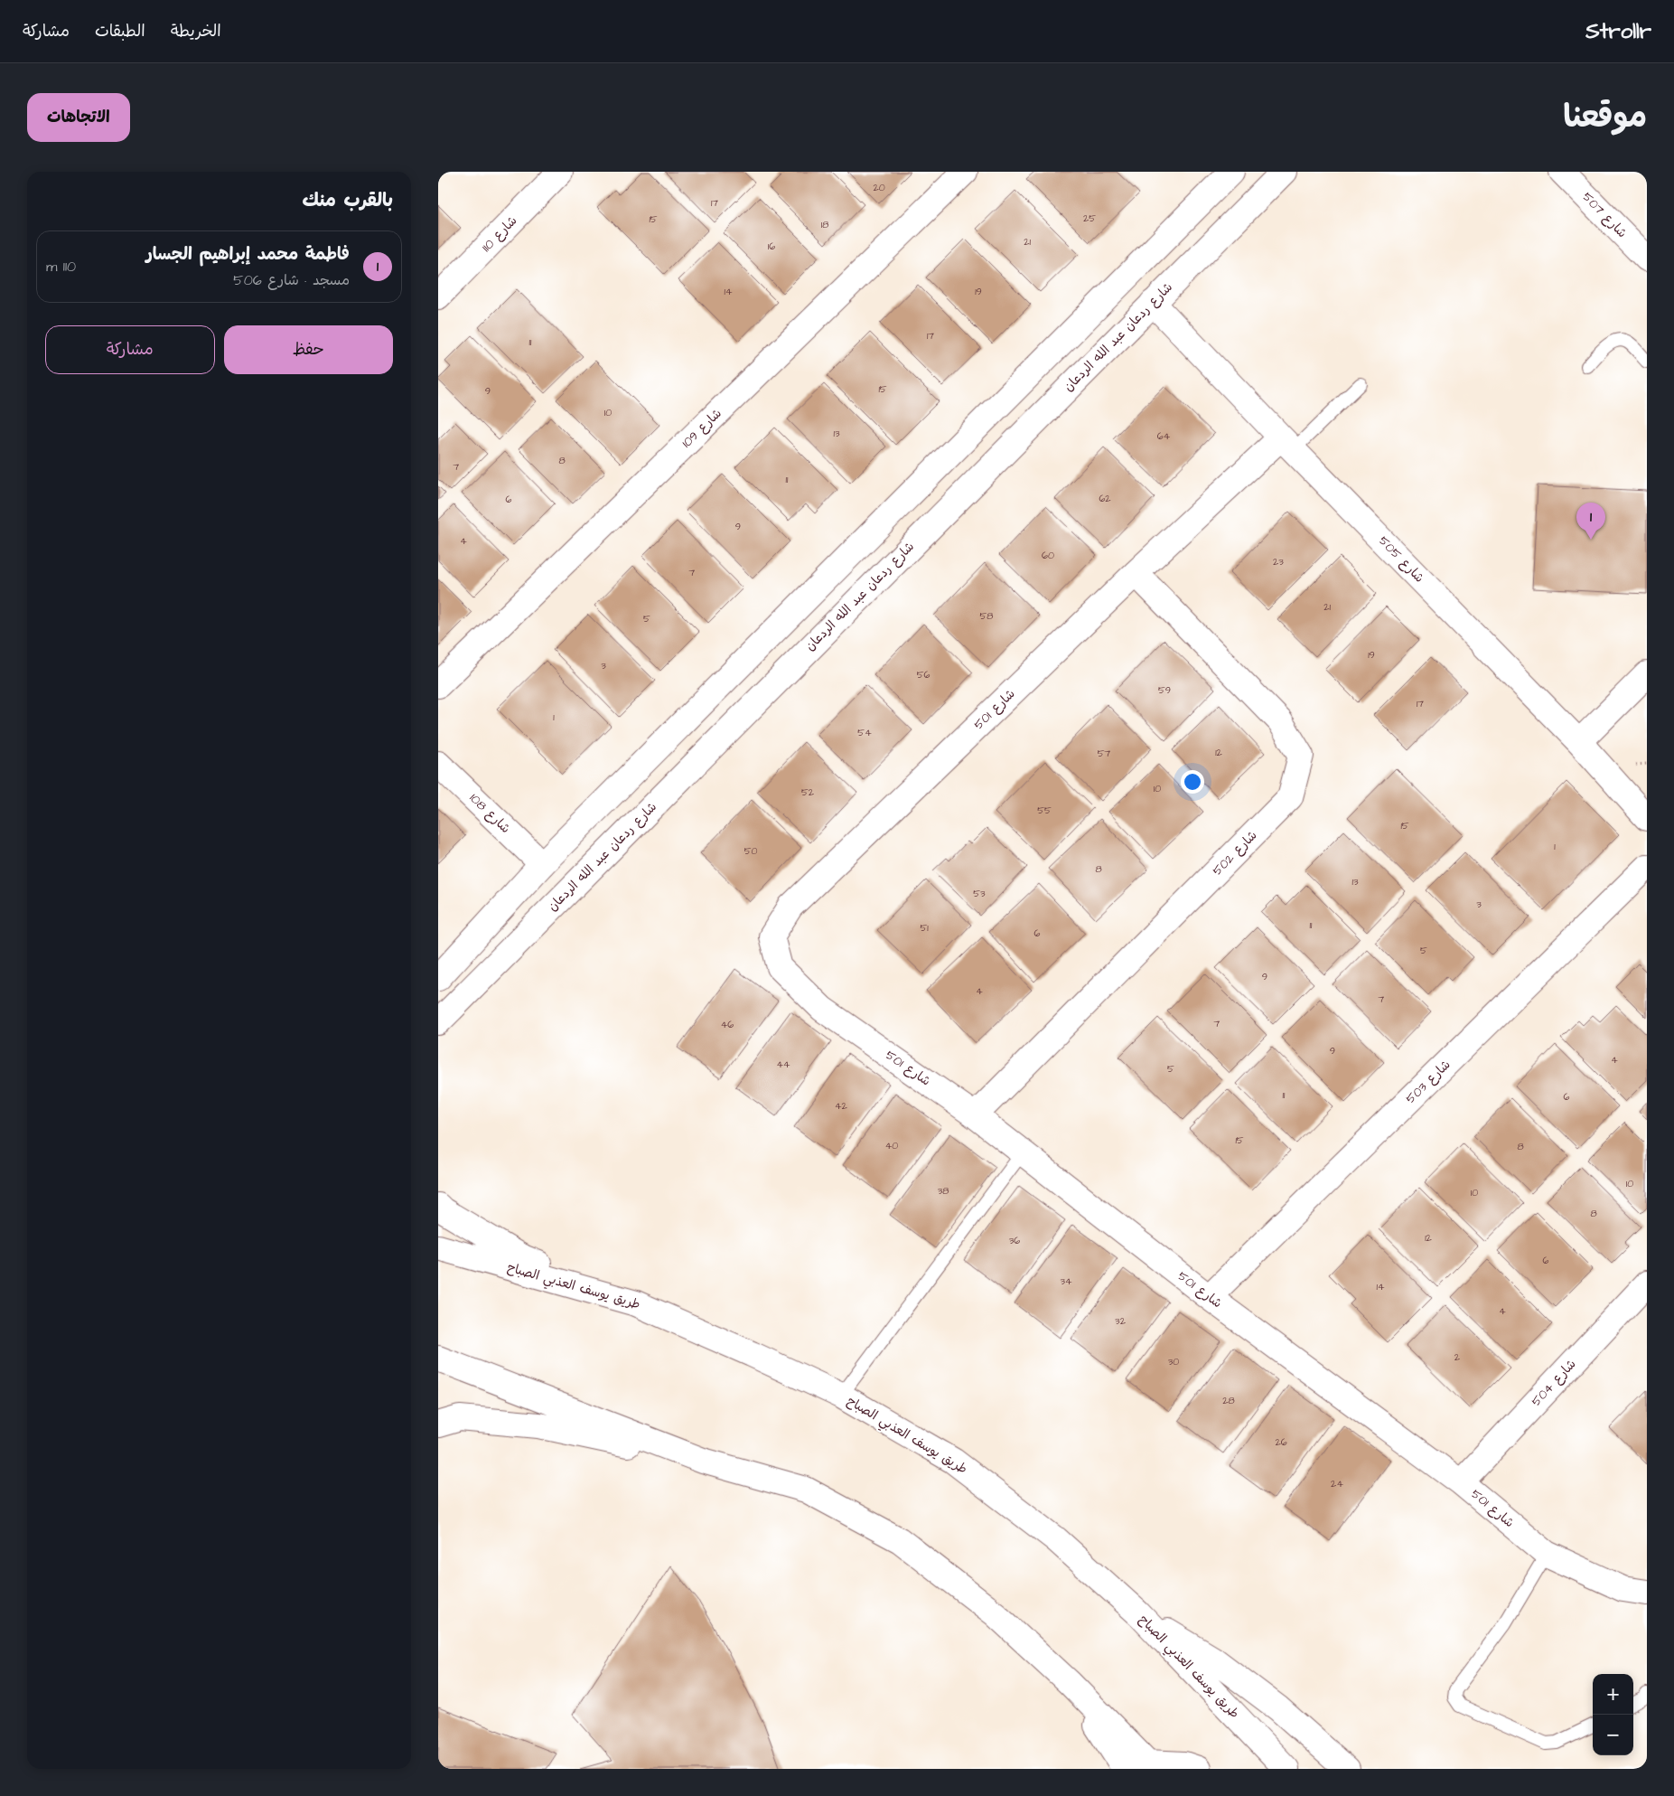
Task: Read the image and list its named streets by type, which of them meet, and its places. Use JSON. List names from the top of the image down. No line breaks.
{"streets":{"street":["شارع 507","شارع 110","شارع ردعان عبد الله الردعان","شارع 109","شارع 505","شارع 501","شارع 108","شارع 502","شارع 503","طريق يوسف العذبي الصباح","شارع 504"]},"crossings":[["شارع ردعان عبد الله الردعان","شارع 505"],["شارع 505","شارع 501"],["شارع 501","شارع 502"],["شارع 501","شارع 503"],["شارع 501","شارع 504"]],"house_numbers":["20","17","25","15","18","21","16","14","19","17","11","15","9","10","13","64","8","7","11","62","6","9","4","60","23","7","21","58","5","19","3","56","59","17","1","54","12","57","10","52","55","15","1","50","8","13","53","3","11","51","6","5","9","4","7","7","46","9","4","44","5","11","6","42","15","40","8","10","38","10","8","12","36","6","34","14","4","32","2","30","28","26","24"],"page":{"header":"Strollr","nav":["الخريطة","الطبقات","مشاركة"],"title":"موقعنا","buttons":["الاتجاهات",["حفظ","مشاركة"]],"heading":"بالقرب منك","list":[{"mark":"1","name":"فاطمة محمد إبراهيم الجسار","note":"مسجد · شارع 506","value":"110 m"}],"pins":"1","map_buttons":["+","−"]}}
